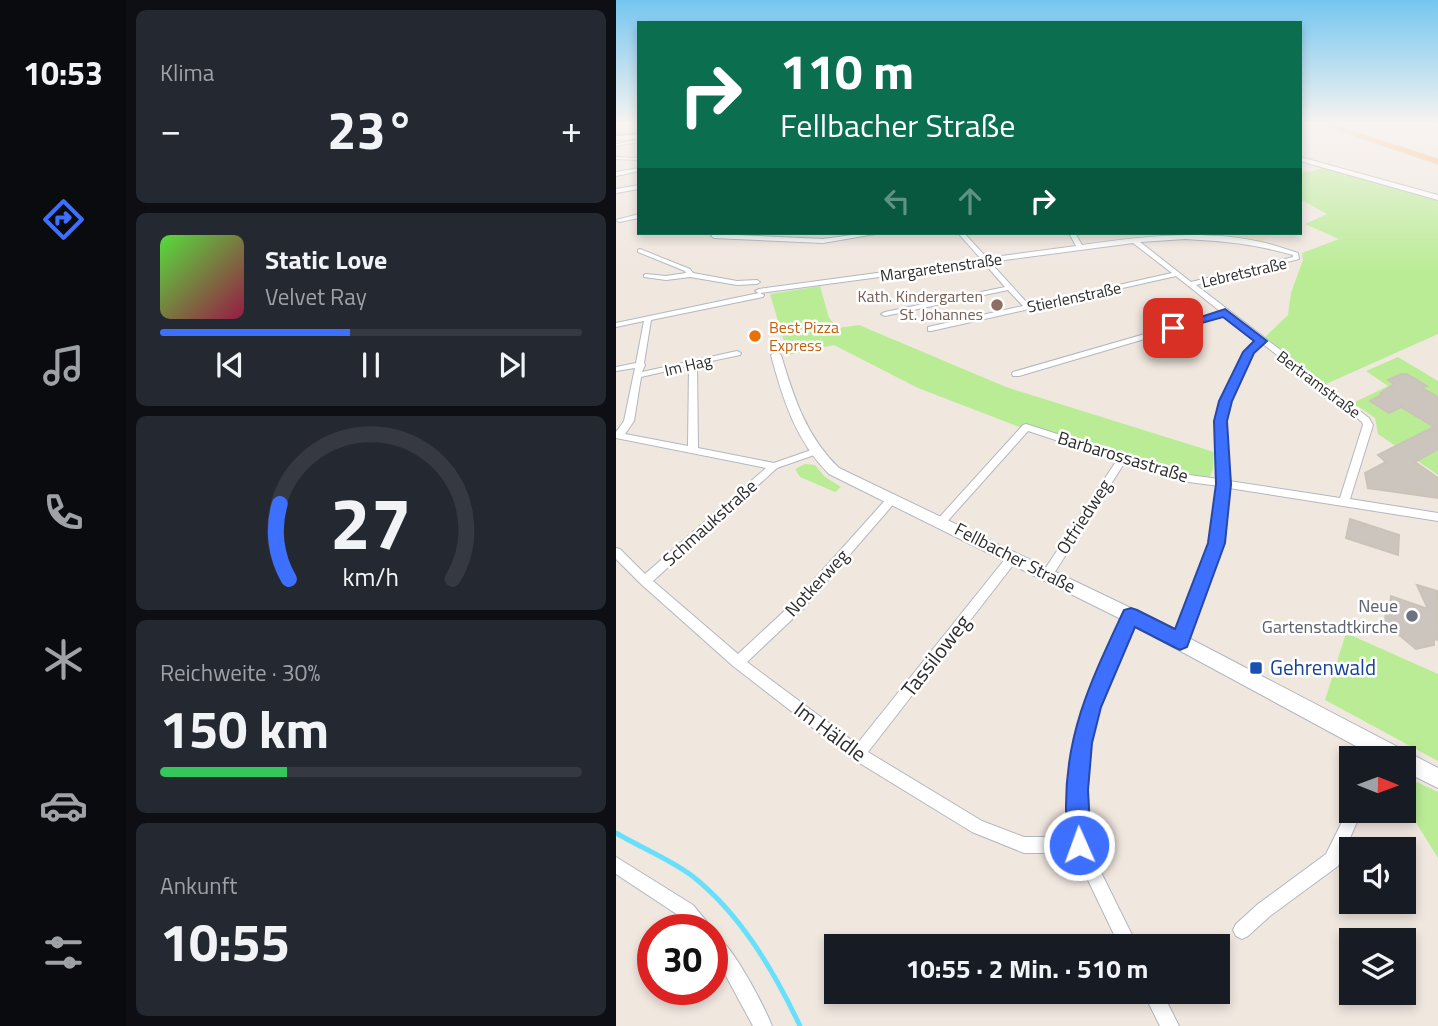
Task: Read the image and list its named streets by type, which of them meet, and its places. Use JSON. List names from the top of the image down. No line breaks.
{"streets":{"street":["Margaretenstraße","Lebretstraße","Stierlenstraße","Im Hag","Bertramstraße","Barbarossastraße","Otfriedweg","Schmaukstraße","Fellbacher Straße","Notkerweg","Tassiloweg","Im Häldle"]},"crossings":[["Margaretenstraße","Lebretstraße"],["Margaretenstraße","Bertramstraße"],["Lebretstraße","Bertramstraße"],["Stierlenstraße","Bertramstraße"],["Bertramstraße","Barbarossastraße"],["Barbarossastraße","Otfriedweg"],["Barbarossastraße","Fellbacher Straße"],["Otfriedweg","Fellbacher Straße"],["Schmaukstraße","Im Häldle"],["Fellbacher Straße","Notkerweg"],["Fellbacher Straße","Tassiloweg"],["Notkerweg","Im Häldle"],["Tassiloweg","Im Häldle"]],"places":{"other":["Kath. Kindergarten St. Johannes","Best Pizza Express","Neue Gartenstadtkirche"],"transit":["Gehrenwald"]},"north":"right","page":{"tabs":"10:53","tile":["Klima",["Reichweite · 30%","150 km"],["Ankunft","10:55"]],"turn":["110 m","Fellbacher Straße"],"heat":["−","23°","+"],"song":["Static Love","Velvet Ray"],"limit":"30","trip":"10:55 · 2 Min. · 510 m","gauge":["27","km/h"]}}
